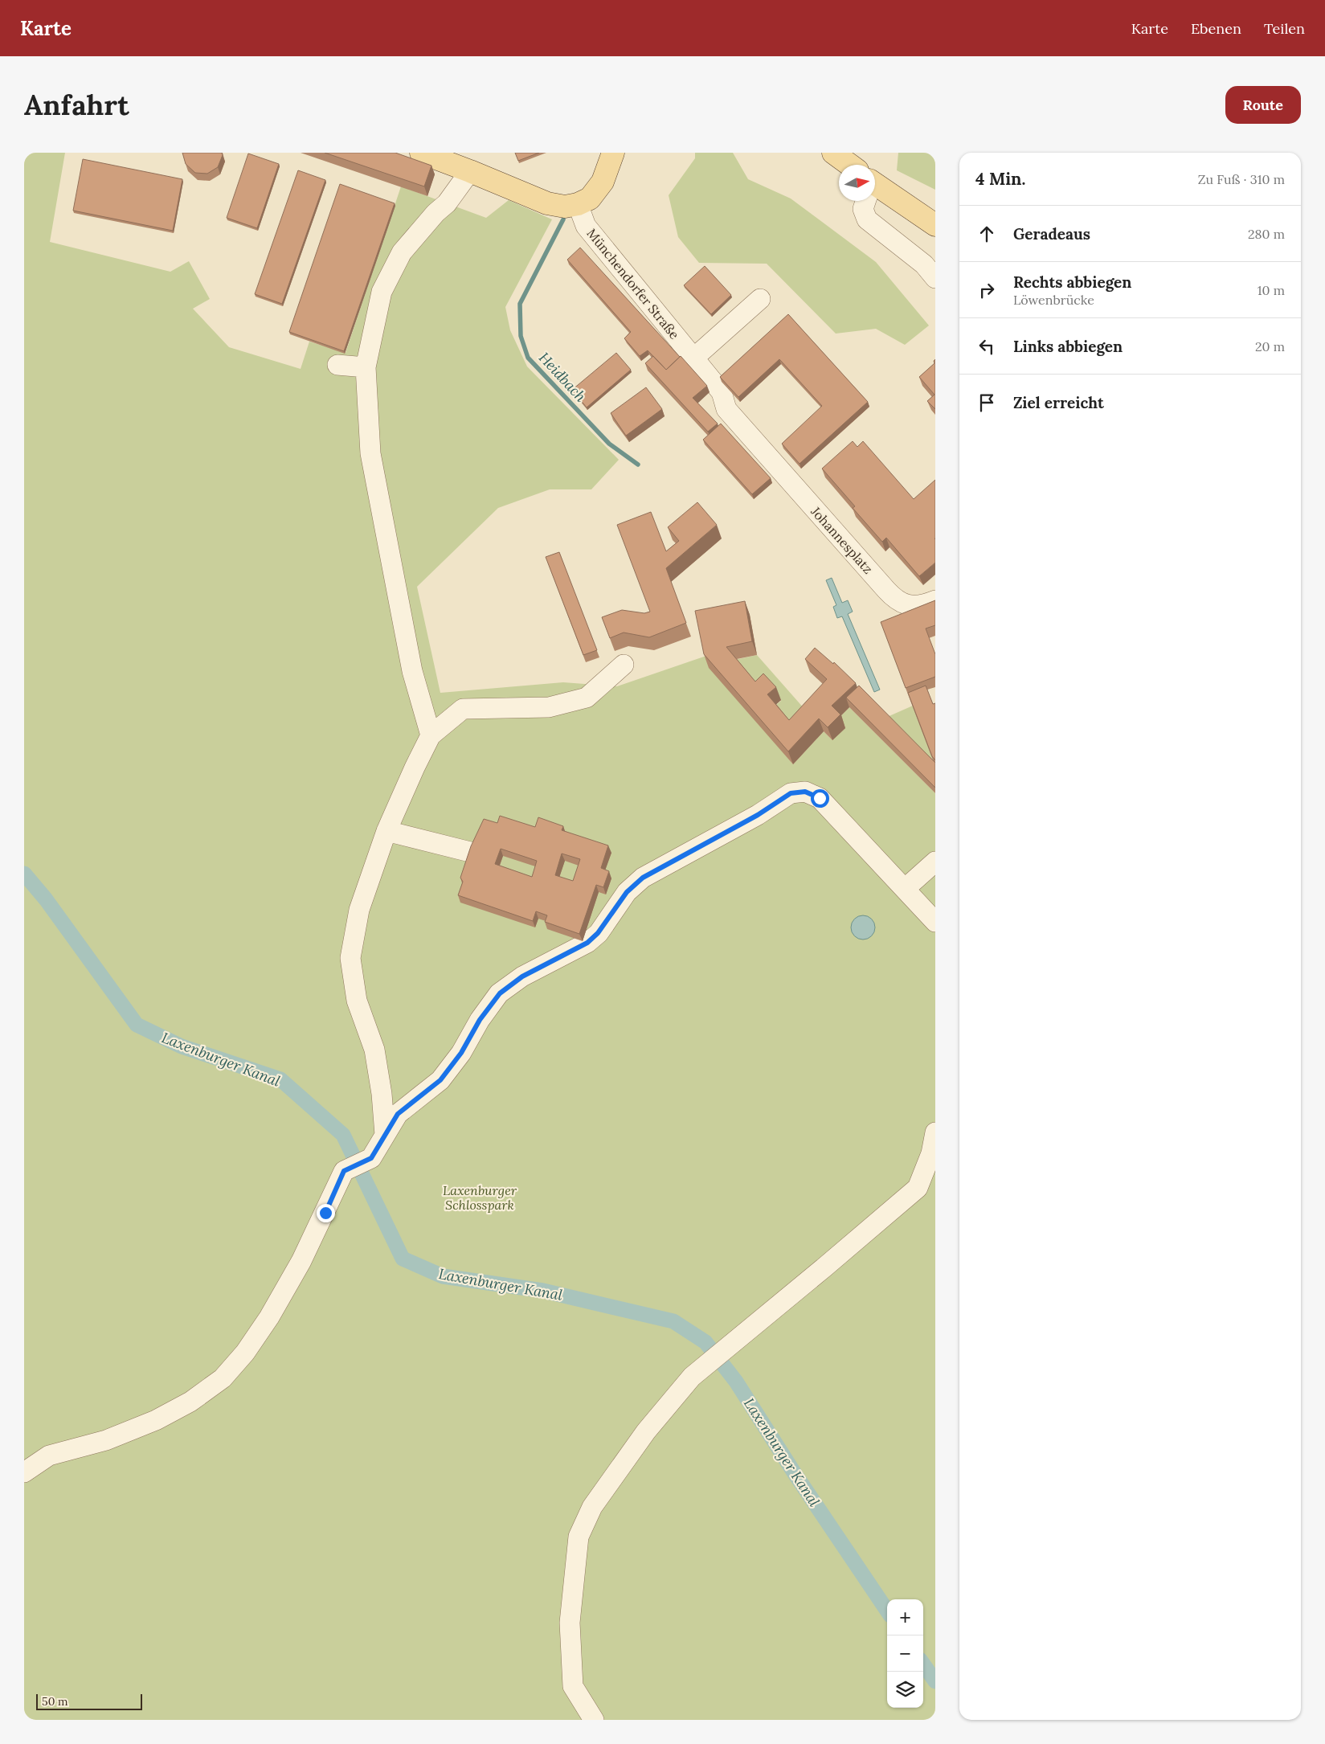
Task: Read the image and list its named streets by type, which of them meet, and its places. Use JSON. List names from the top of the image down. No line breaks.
{"streets":{"street":["Münchendorfer Straße","Johannesplatz"]},"crossings":[["Münchendorfer Straße","Johannesplatz"]],"water":["Heidbach","Laxenburger Kanal"],"parks":["Laxenburger Schlosspark"],"scale_bar":"50 m","north":"right","page":{"header":"Karte","nav":["Karte","Ebenen","Teilen"],"buttons":"Route","title":"Anfahrt","heading":["4 Min.","Zu Fuß · 310 m"],"list":[["Geradeaus","280 m"],["Rechts abbiegen","Löwenbrücke","10 m"],["Links abbiegen","20 m"],"Ziel erreicht"],"map_buttons":["+","−"],"scale":"50 m"}}
